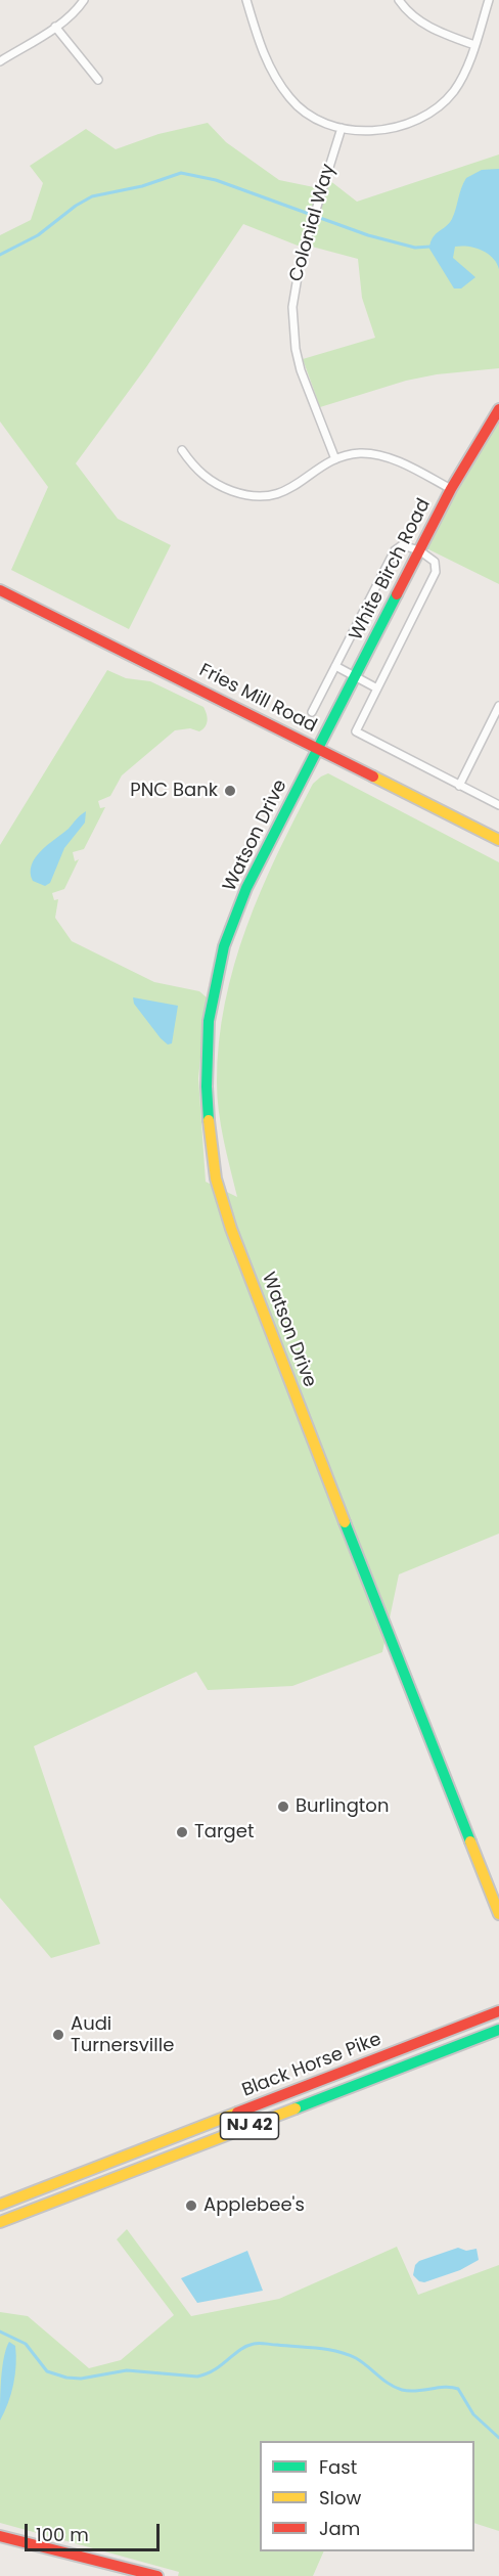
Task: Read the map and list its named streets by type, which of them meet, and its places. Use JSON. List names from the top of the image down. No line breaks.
{"streets":{"main road":["White Birch Road","Fries Mill Road","Watson Drive","Black Horse Pike","NJ 42"],"street":["Colonial Way"]},"crossings":[["White Birch Road","Fries Mill Road"],["White Birch Road","Watson Drive"],["Fries Mill Road","Watson Drive"]],"places":["PNC Bank","Burlington","Target","Audi Turnersville","Applebee's"],"legend":["Fast","Slow","Jam"],"scale_bar":"100 m"}
